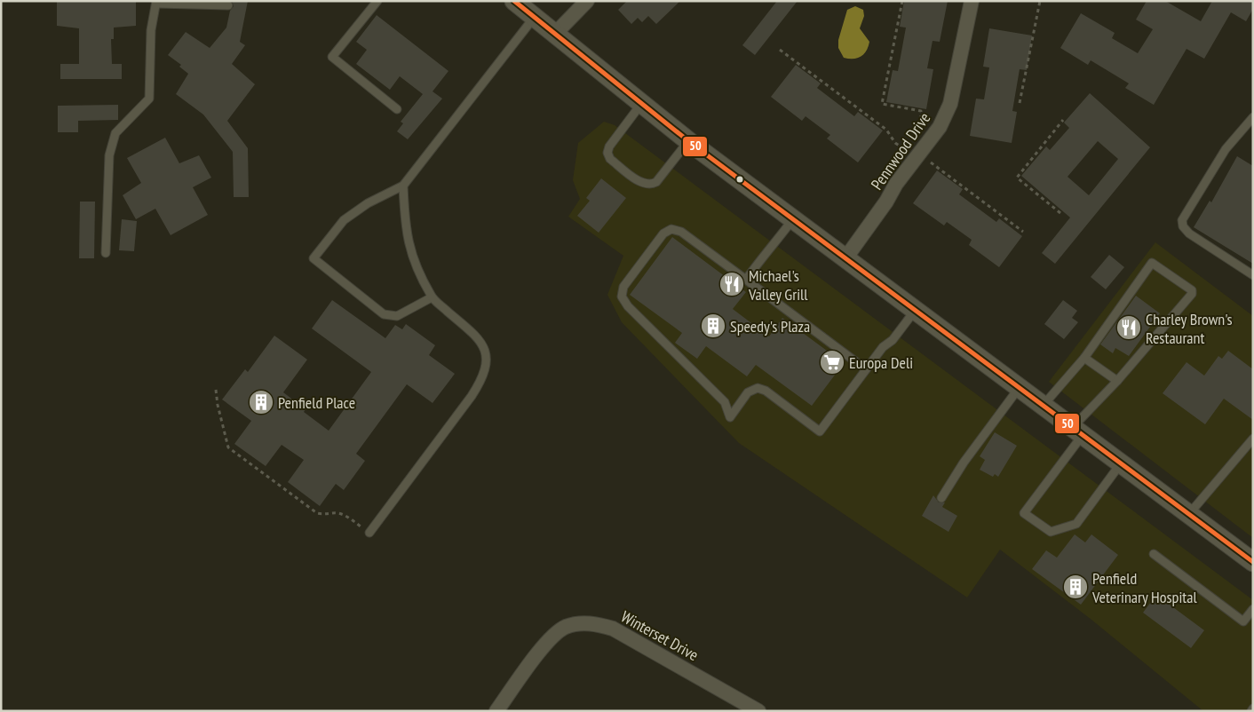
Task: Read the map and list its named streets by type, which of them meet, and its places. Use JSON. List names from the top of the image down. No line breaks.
{"streets":{"street":["Pennwood Drive","Winterset Drive"]},"places":{"restaurant":["Michael's Valley Grill","Charley Brown's Restaurant"],"building":["Speedy's Plaza","Penfield Place","Penfield Veterinary Hospital"],"supermarket":["Europa Deli"]},"lines":["transit line 50"]}
